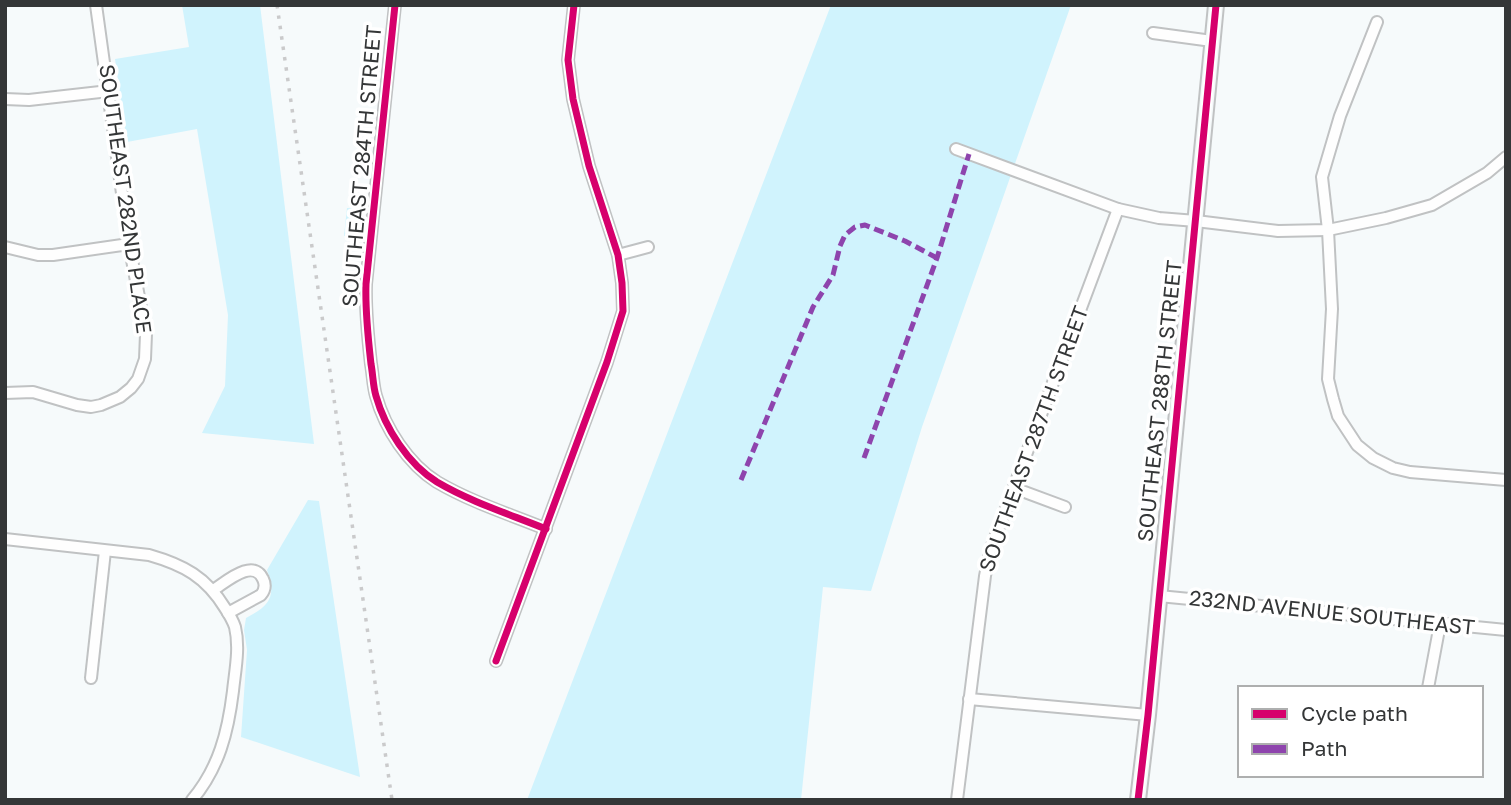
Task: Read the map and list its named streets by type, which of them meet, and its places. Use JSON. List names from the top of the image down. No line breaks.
{"streets":{"street":["SOUTHEAST 284TH STREET","SOUTHEAST 282ND PLACE","SOUTHEAST 288TH STREET","SOUTHEAST 287TH STREET","232ND AVENUE SOUTHEAST"]},"crossings":[["SOUTHEAST 288TH STREET","232ND AVENUE SOUTHEAST"]],"legend":["Cycle path","Path"]}
